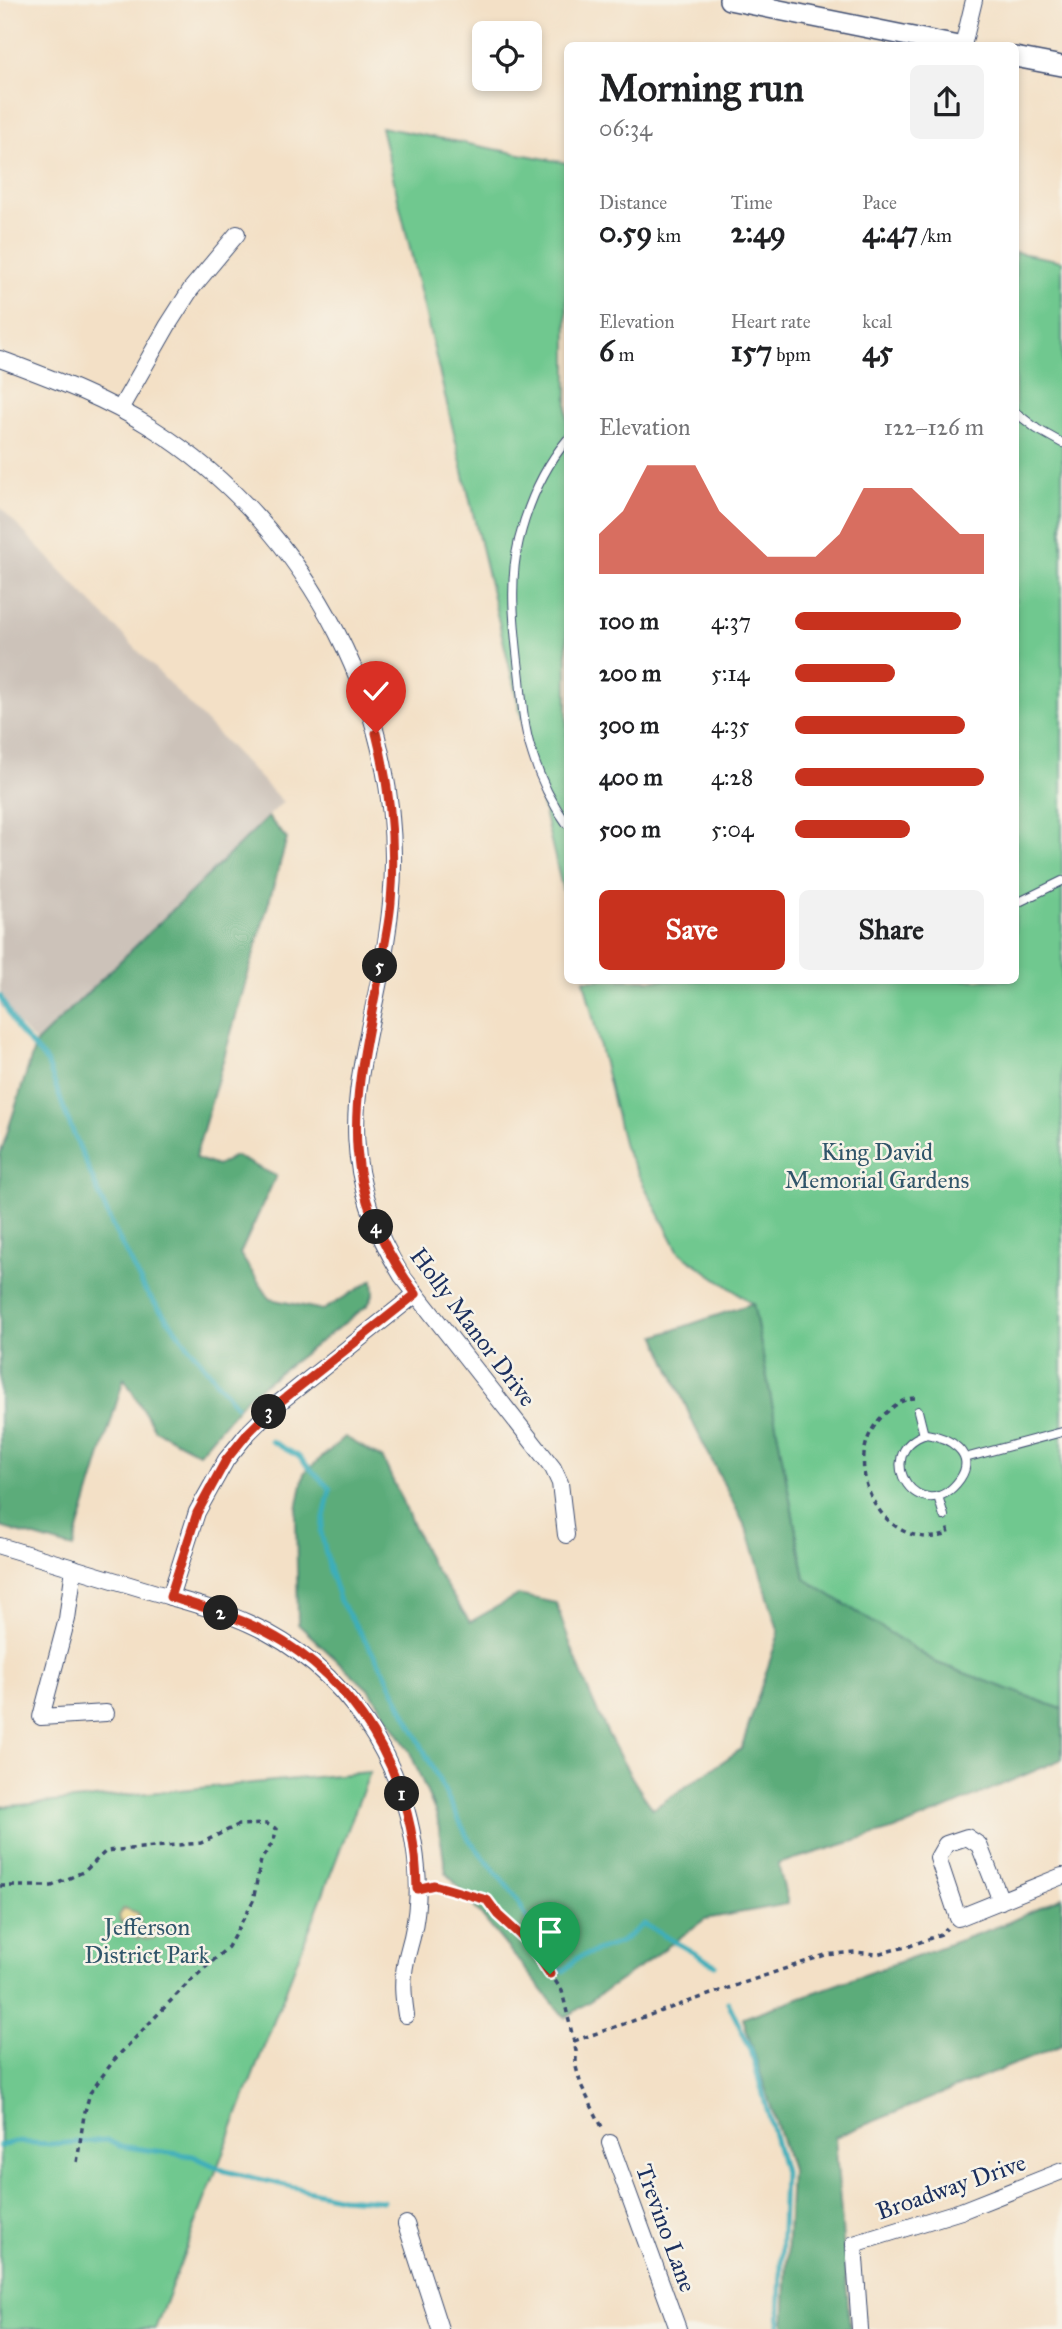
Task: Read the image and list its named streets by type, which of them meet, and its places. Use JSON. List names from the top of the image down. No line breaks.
{"streets":{"street":["Holly Manor Drive","Broadway Drive","Trevino Lane"]},"parks":["King David Memorial Gardens","Jefferson District Park"],"page":{"heading":["Morning run","06:34"],"stats":[["Distance","0.59 km"],["Time","2:49"],["Pace","4:47 /km"],["Elevation","6 m"],["Heart rate","157 bpm"],["kcal","45"]],"chart":["Elevation","122–126 m"],"list":[{"name":"100 m","note":"4:37"},{"name":"200 m","note":"5:14"},{"name":"300 m","note":"4:35"},{"name":"400 m","note":"4:28"},{"name":"500 m","note":"5:04"}],"buttons":["Save","Share"],"pins":["5","4","3","2","1"]}}
